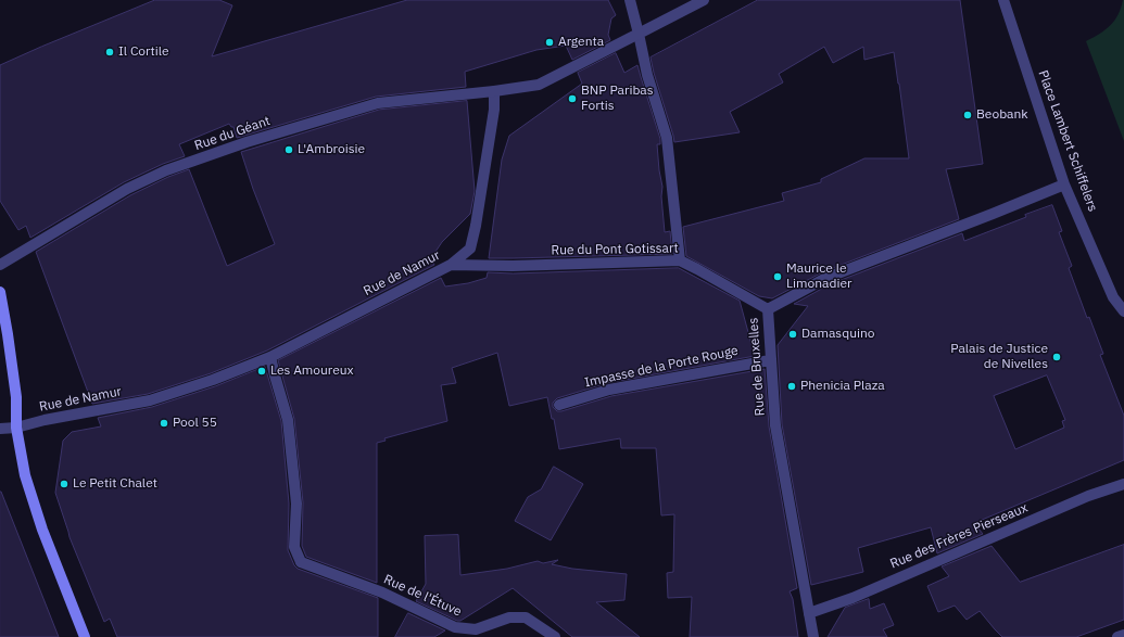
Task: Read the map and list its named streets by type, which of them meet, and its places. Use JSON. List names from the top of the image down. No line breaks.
{"streets":{"street":["Rue du Géant","Place Lambert Schiffelers","Rue du Pont Gotissart","Rue de Namur","Impasse de la Porte Rouge","Rue de Bruxelles","Rue des Frères Pierseaux","Rue de l'Étuve"]},"crossings":[["Rue du Géant","Rue de Namur"],["Place Lambert Schiffelers","Rue de Bruxelles"],["Rue du Pont Gotissart","Rue de Namur"],["Rue du Pont Gotissart","Rue de Bruxelles"],["Rue de Namur","Rue de l'Étuve"],["Impasse de la Porte Rouge","Rue de Bruxelles"],["Rue de Bruxelles","Rue des Frères Pierseaux"]],"places":["Argenta","Il Cortile","BNP Paribas Fortis","Beobank","L'Ambroisie","Maurice le Limonadier","Damasquino","Palais de Justice de Nivelles","Les Amoureux","Phenicia Plaza","Pool 55","Le Petit Chalet"]}
